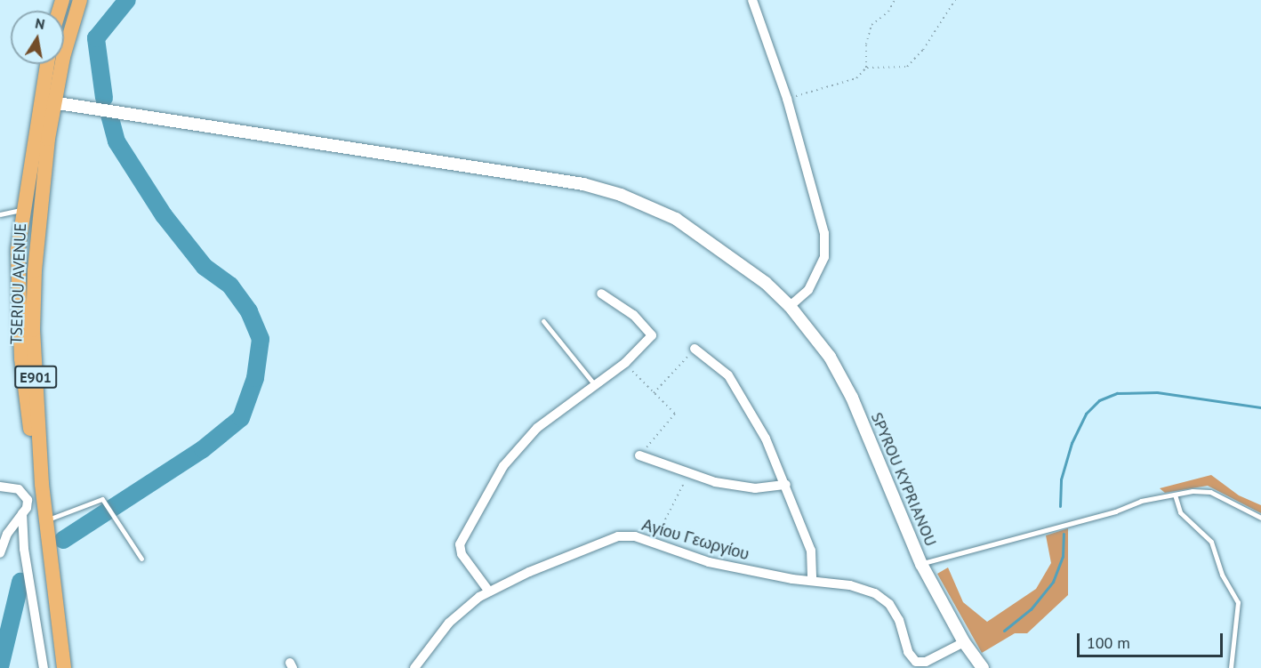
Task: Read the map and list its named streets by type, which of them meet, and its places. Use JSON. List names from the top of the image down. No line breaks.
{"streets":{"main road":["TSERIOU AVENUE","E901"],"street":["SPYROU KYPRIANOU","Αγίου Γεωργίου"]},"crossings":[["TSERIOU AVENUE","SPYROU KYPRIANOU"]],"scale_bar":"100 m","north":"top"}
